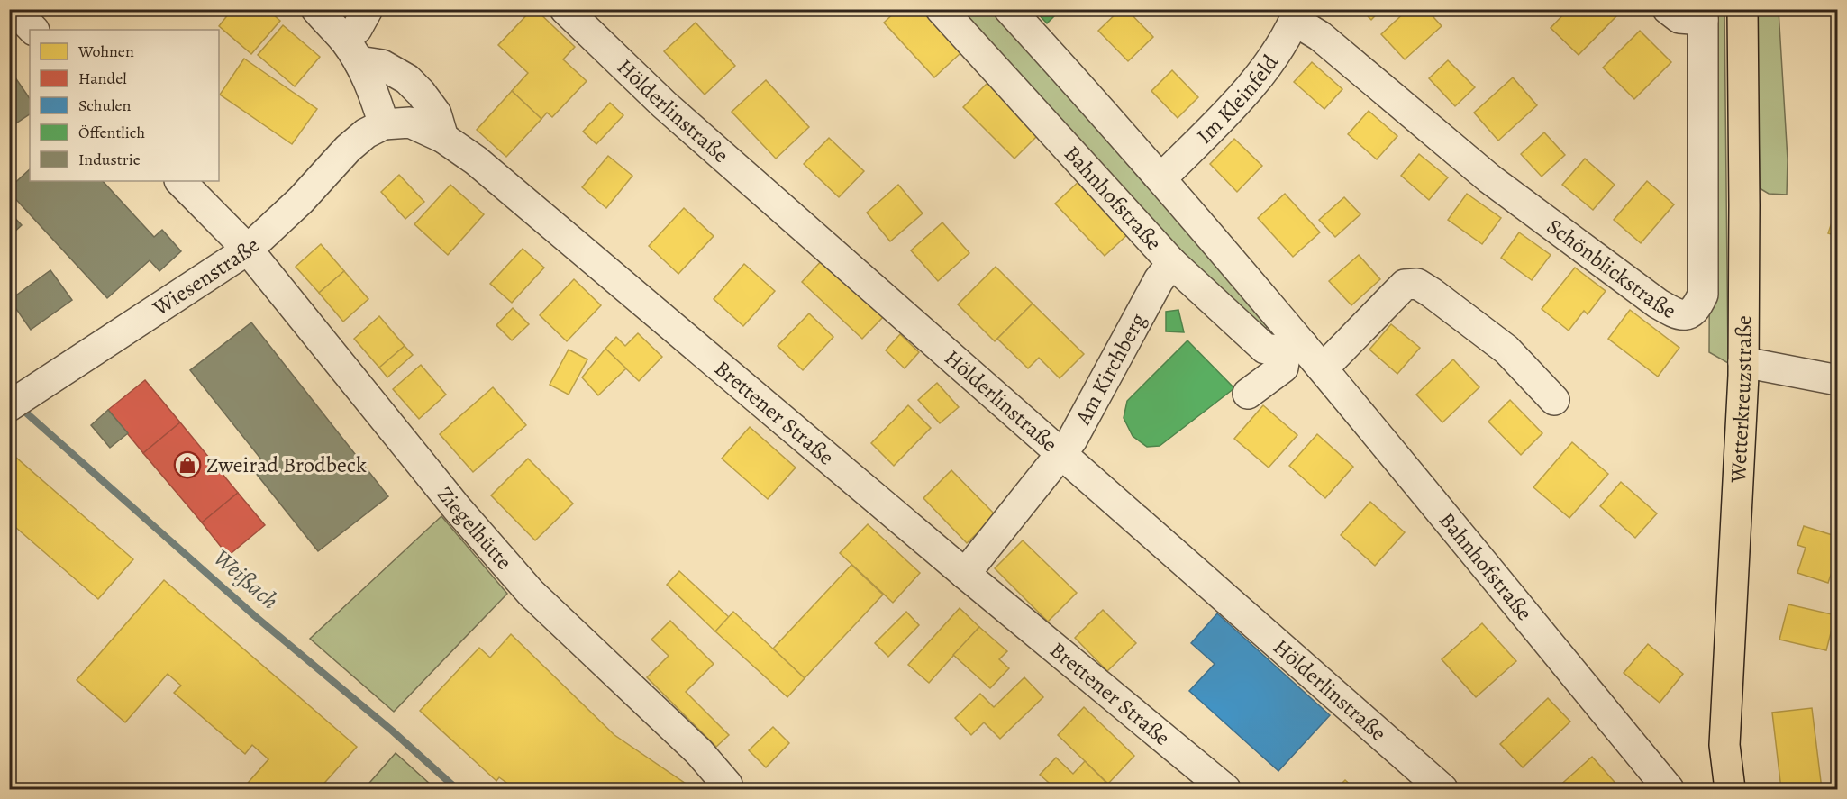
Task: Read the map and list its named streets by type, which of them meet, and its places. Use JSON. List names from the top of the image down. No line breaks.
{"streets":{"main road":["Wetterkreuzstraße"],"street":["Im Kleinfeld","Hölderlinstraße","Bahnhofstraße","Schönblickstraße","Wiesenstraße","Am Kirchberg","Brettener Straße","Ziegelhütte"]},"crossings":[["Im Kleinfeld","Bahnhofstraße"],["Im Kleinfeld","Schönblickstraße"],["Hölderlinstraße","Am Kirchberg"],["Bahnhofstraße","Am Kirchberg"],["Wiesenstraße","Brettener Straße"],["Wiesenstraße","Ziegelhütte"],["Am Kirchberg","Brettener Straße"]],"water":["Weißach"],"places":{"shop":["Zweirad Brodbeck"]},"legend":["Wohnen","Handel","Schulen","Öffentlich","Industrie"]}
